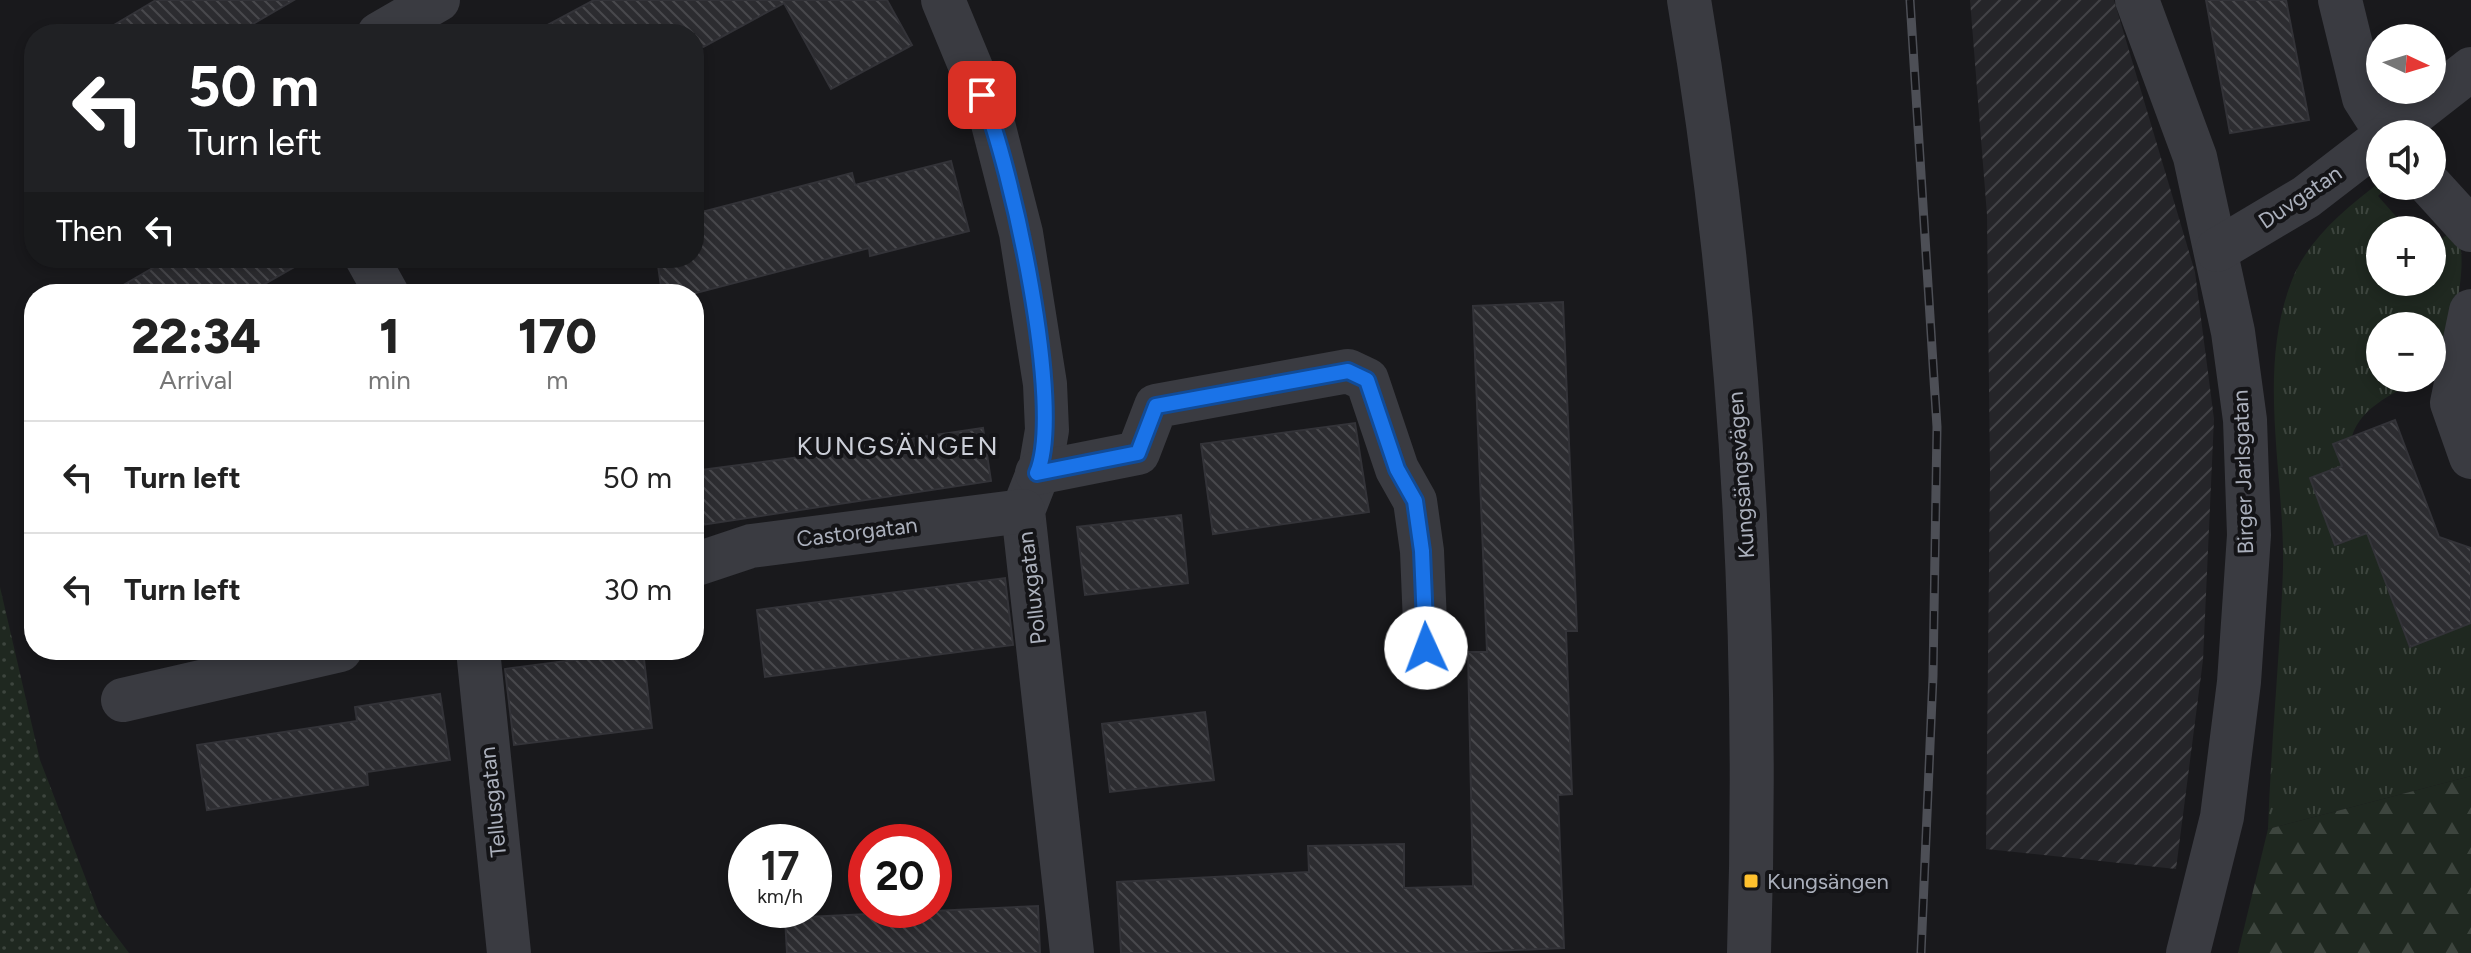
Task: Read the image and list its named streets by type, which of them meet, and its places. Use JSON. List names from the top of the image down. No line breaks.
{"streets":{"street":["Duvgatan","Birger Jarlsgatan","Kungsängsvägen","Castorgatan","Polluxgatan","Tellusgatan"]},"crossings":[["Duvgatan","Birger Jarlsgatan"],["Castorgatan","Polluxgatan"]],"districts":["KUNGSÄNGEN"],"places":{"transit":["Kungsängen"]},"north":"right","page":{"map_buttons":["+","−"],"turn":["50 m","Turn left"],"then":"Then","eta":["22:34","Arrival","1","min","170","m"],"list":[{"name":"Turn left","value":"50 m"},{"name":"Turn left","value":"30 m"}],"speed":"17 km/h","limit":"20"}}
